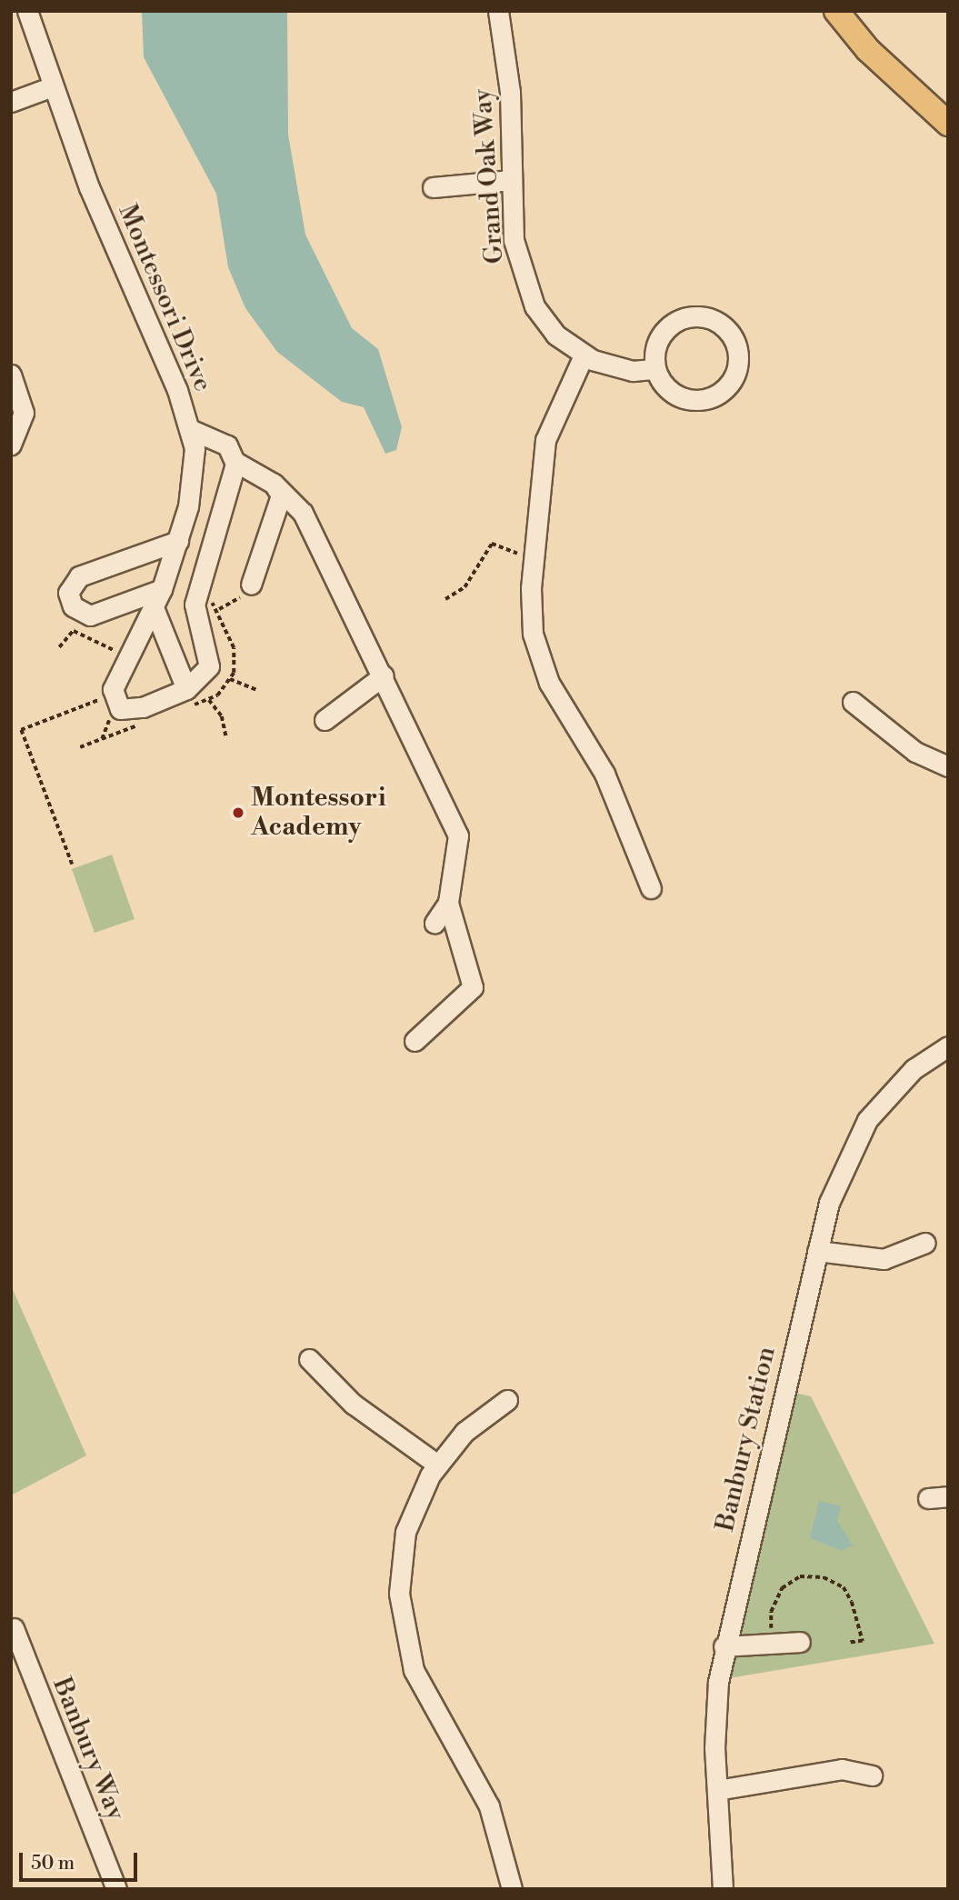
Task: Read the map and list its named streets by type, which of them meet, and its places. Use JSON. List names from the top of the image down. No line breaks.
{"streets":{"street":["Grand Oak Way","Montessori Drive","Banbury Station","Banbury Way"]},"places":["Montessori Academy"],"scale_bar":"50 m"}
